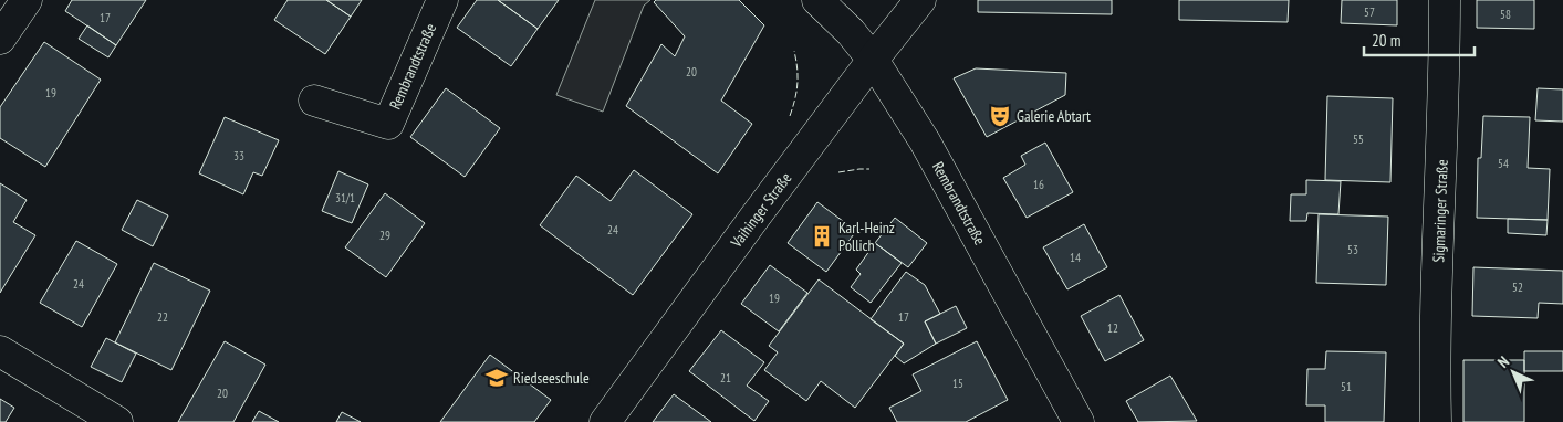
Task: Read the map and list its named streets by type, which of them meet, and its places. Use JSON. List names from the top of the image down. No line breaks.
{"streets":{"main road":["Rembrandtstraße","Vaihinger Straße","Sigmaringer Straße"]},"crossings":[["Rembrandtstraße","Vaihinger Straße"]],"places":{"theatre":["Galerie Abtart"],"building":["Karl-Heinz Pollich"],"school or university":["Riedseeschule"]},"house_numbers":["57","58","17","20","19","55","33","54","16","31/1","24","29","53","14","24","52","19","22","17","12","21","15","51","20"],"scale_bar":"20 m","north":"top left"}
